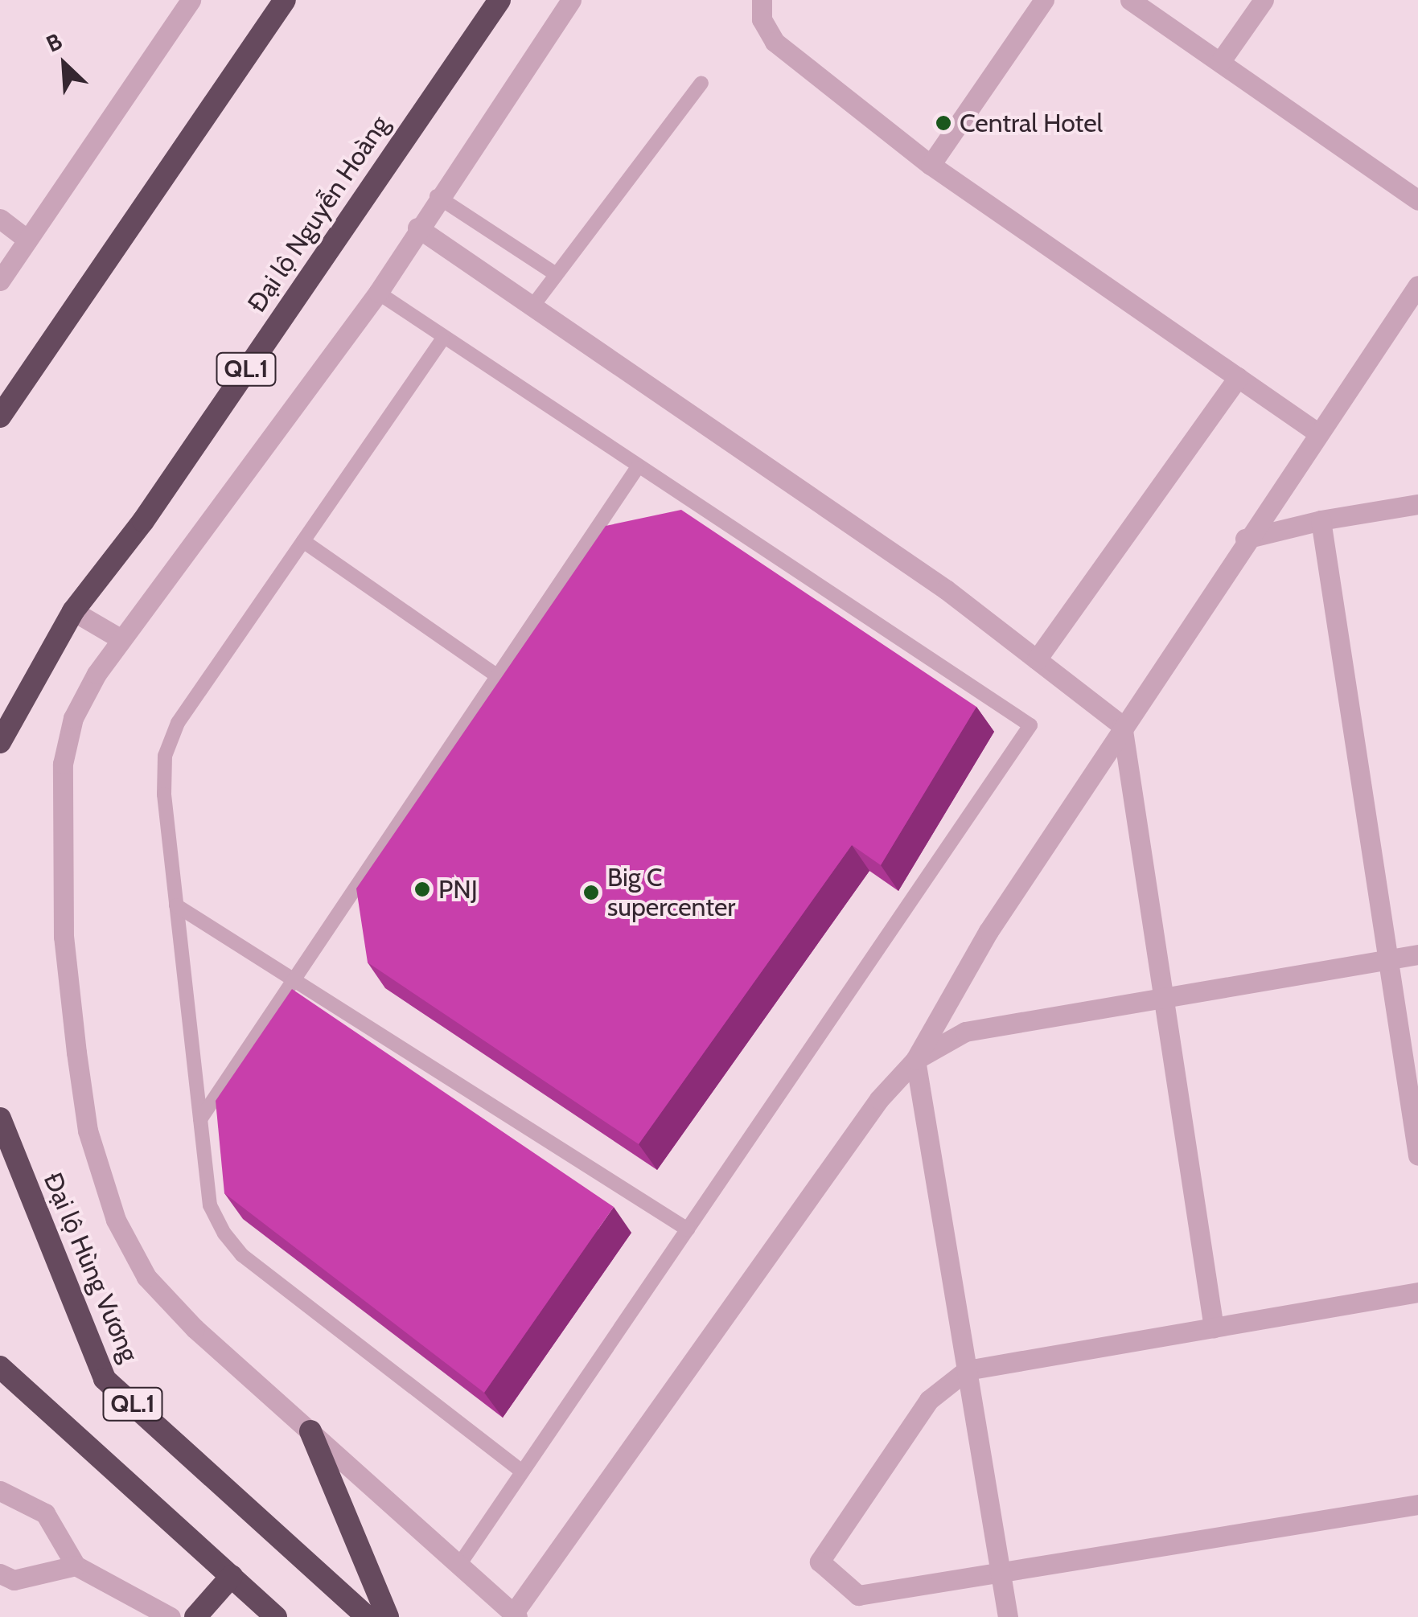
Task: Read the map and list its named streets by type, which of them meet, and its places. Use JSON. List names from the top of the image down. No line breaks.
{"streets":{"highway":["Đại lộ Nguyễn Hoàng","QL.1","Đại lộ Hùng Vương"]},"places":["Central Hotel","PNJ","Big C supercenter"],"north":"top left"}
